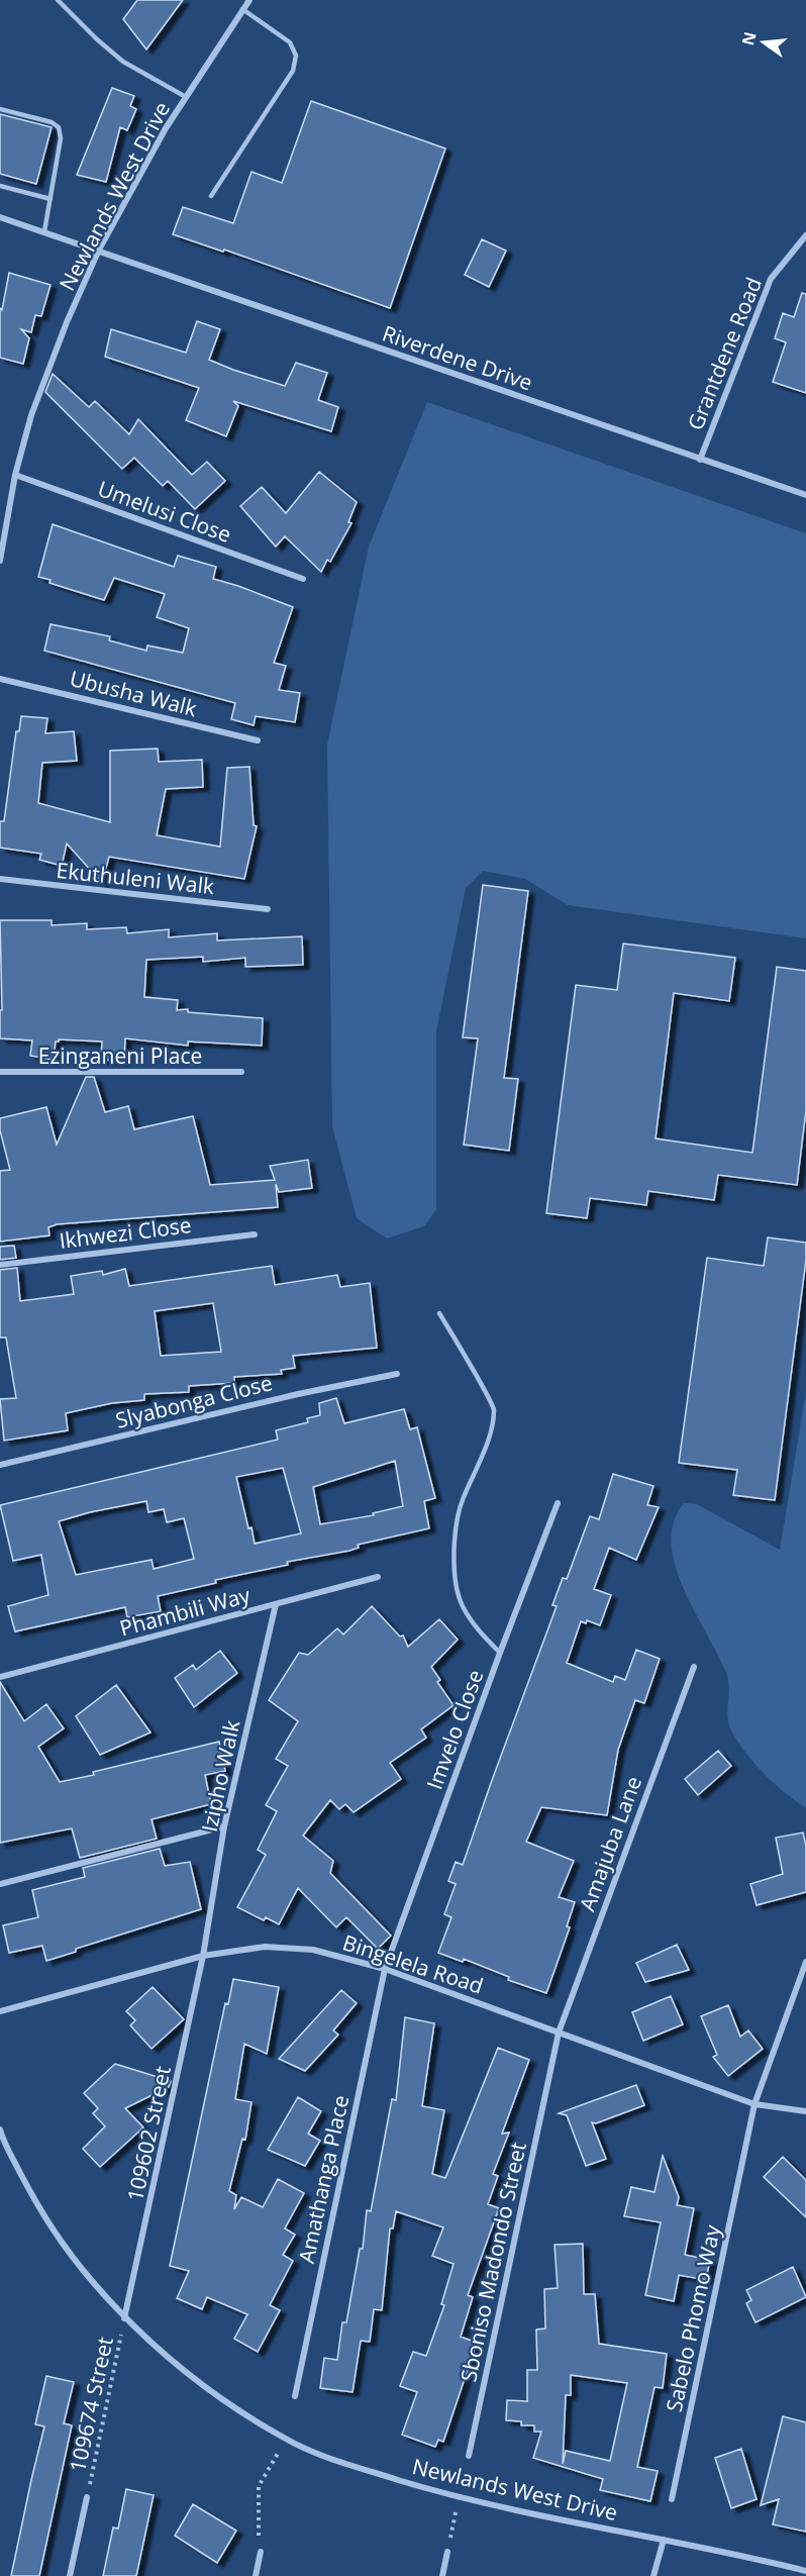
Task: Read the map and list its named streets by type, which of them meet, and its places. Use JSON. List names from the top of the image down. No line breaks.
{"streets":{"street":["Newlands West Drive","Grantdene Road","Riverdene Drive","Umelusi Close","Ubusha Walk","Ekuthuleni Walk","Ezinganeni Place","Ikhwezi Close","Slyabonga Close","Phambili Way","Imvelo Close","Izipho Walk","Amajuba Lane","Bingelela Road","109602 Street","Amathanga Place","Sboniso Madondo Street","Sabelo Phomo Way"],"path":["109674 Street"]},"crossings":[["Newlands West Drive","Riverdene Drive"],["Newlands West Drive","Umelusi Close"],["Newlands West Drive","109602 Street"],["Newlands West Drive","109674 Street"],["Grantdene Road","Riverdene Drive"],["Phambili Way","Izipho Walk"],["Imvelo Close","Bingelela Road"],["Imvelo Close","Amathanga Place"],["Izipho Walk","Bingelela Road"],["Izipho Walk","109602 Street"],["Amajuba Lane","Bingelela Road"],["Amajuba Lane","Sboniso Madondo Street"],["Bingelela Road","109602 Street"],["Bingelela Road","Amathanga Place"],["Bingelela Road","Sboniso Madondo Street"],["Bingelela Road","Sabelo Phomo Way"],["109602 Street","109674 Street"]],"north":"left"}
